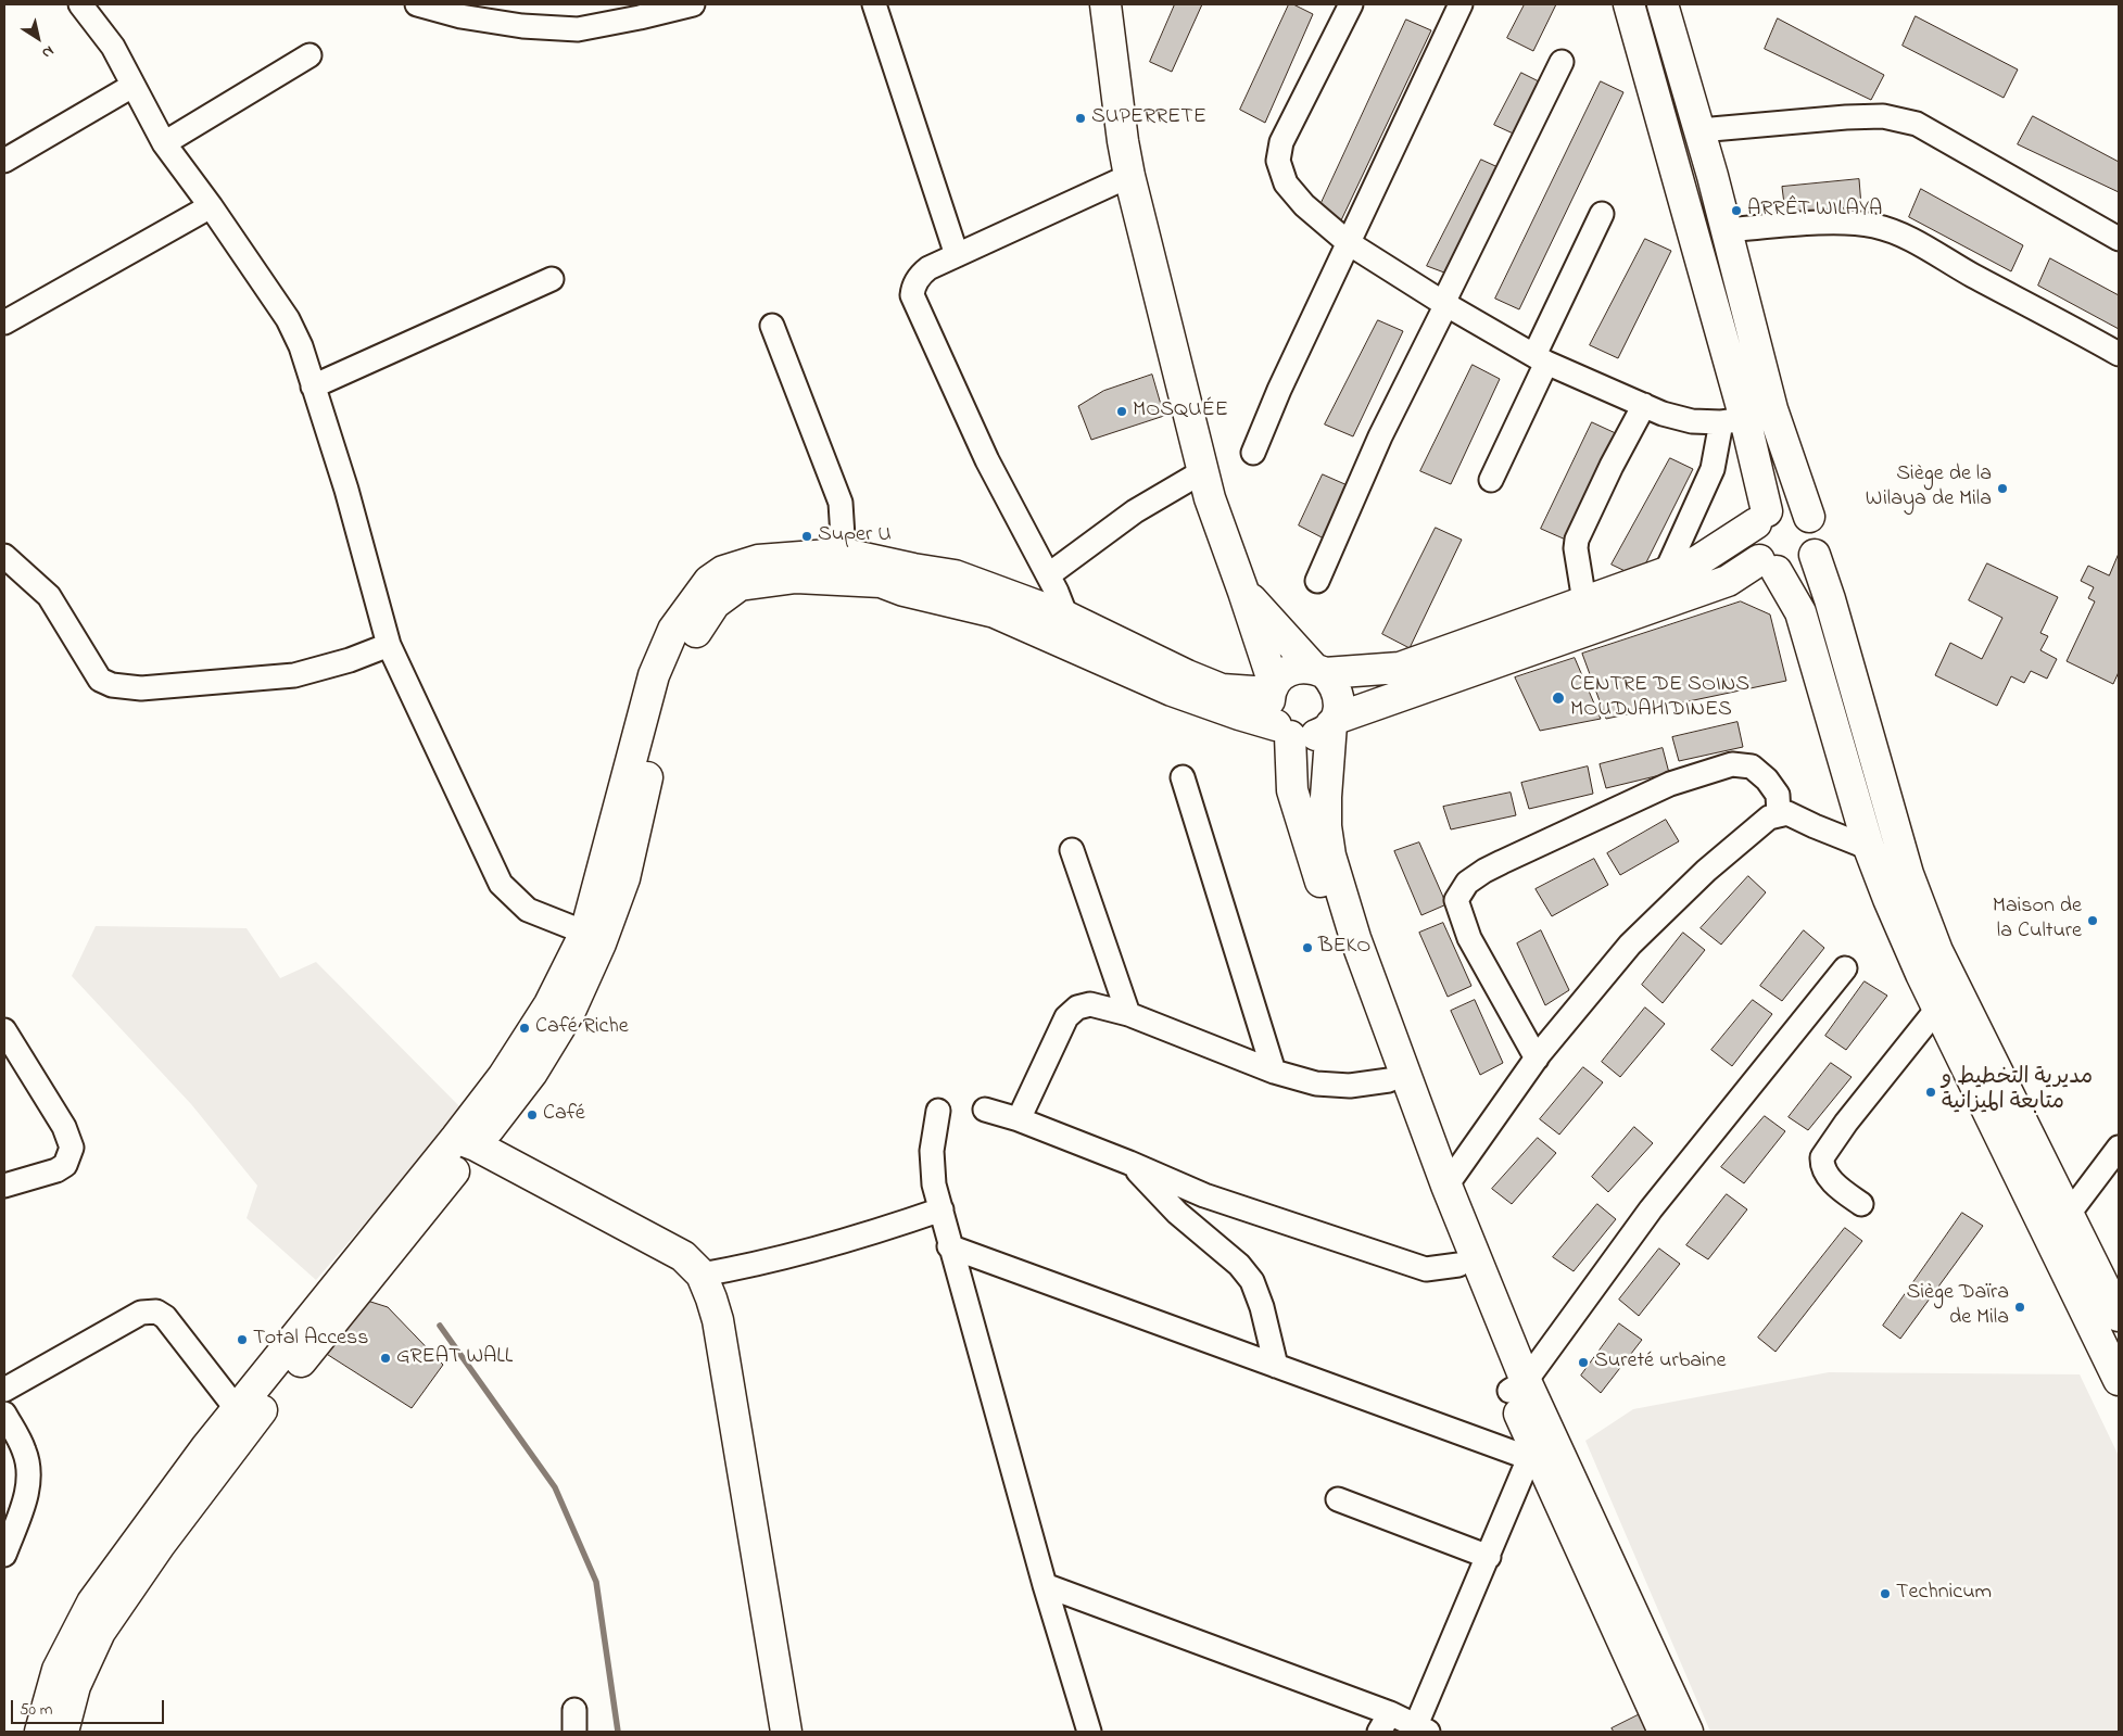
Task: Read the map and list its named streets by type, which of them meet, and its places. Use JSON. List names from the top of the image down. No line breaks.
{"places":["SUPERRETE","ARRÊT WILAYA","MOSQUÉE","Siège de la Wilaya de Mila","Super U","CENTRE DE SOINS MOUDJAHIDINES","Maison de la Culture","BEKO","Café Riche","مديرية التخطيط و متابعة الميزانية","Café","Siège Daïra de Mila","Total Access","GREAT WALL","Sureté urbaine","Technicum"],"scale_bar":"50 m","north":"bottom right"}
